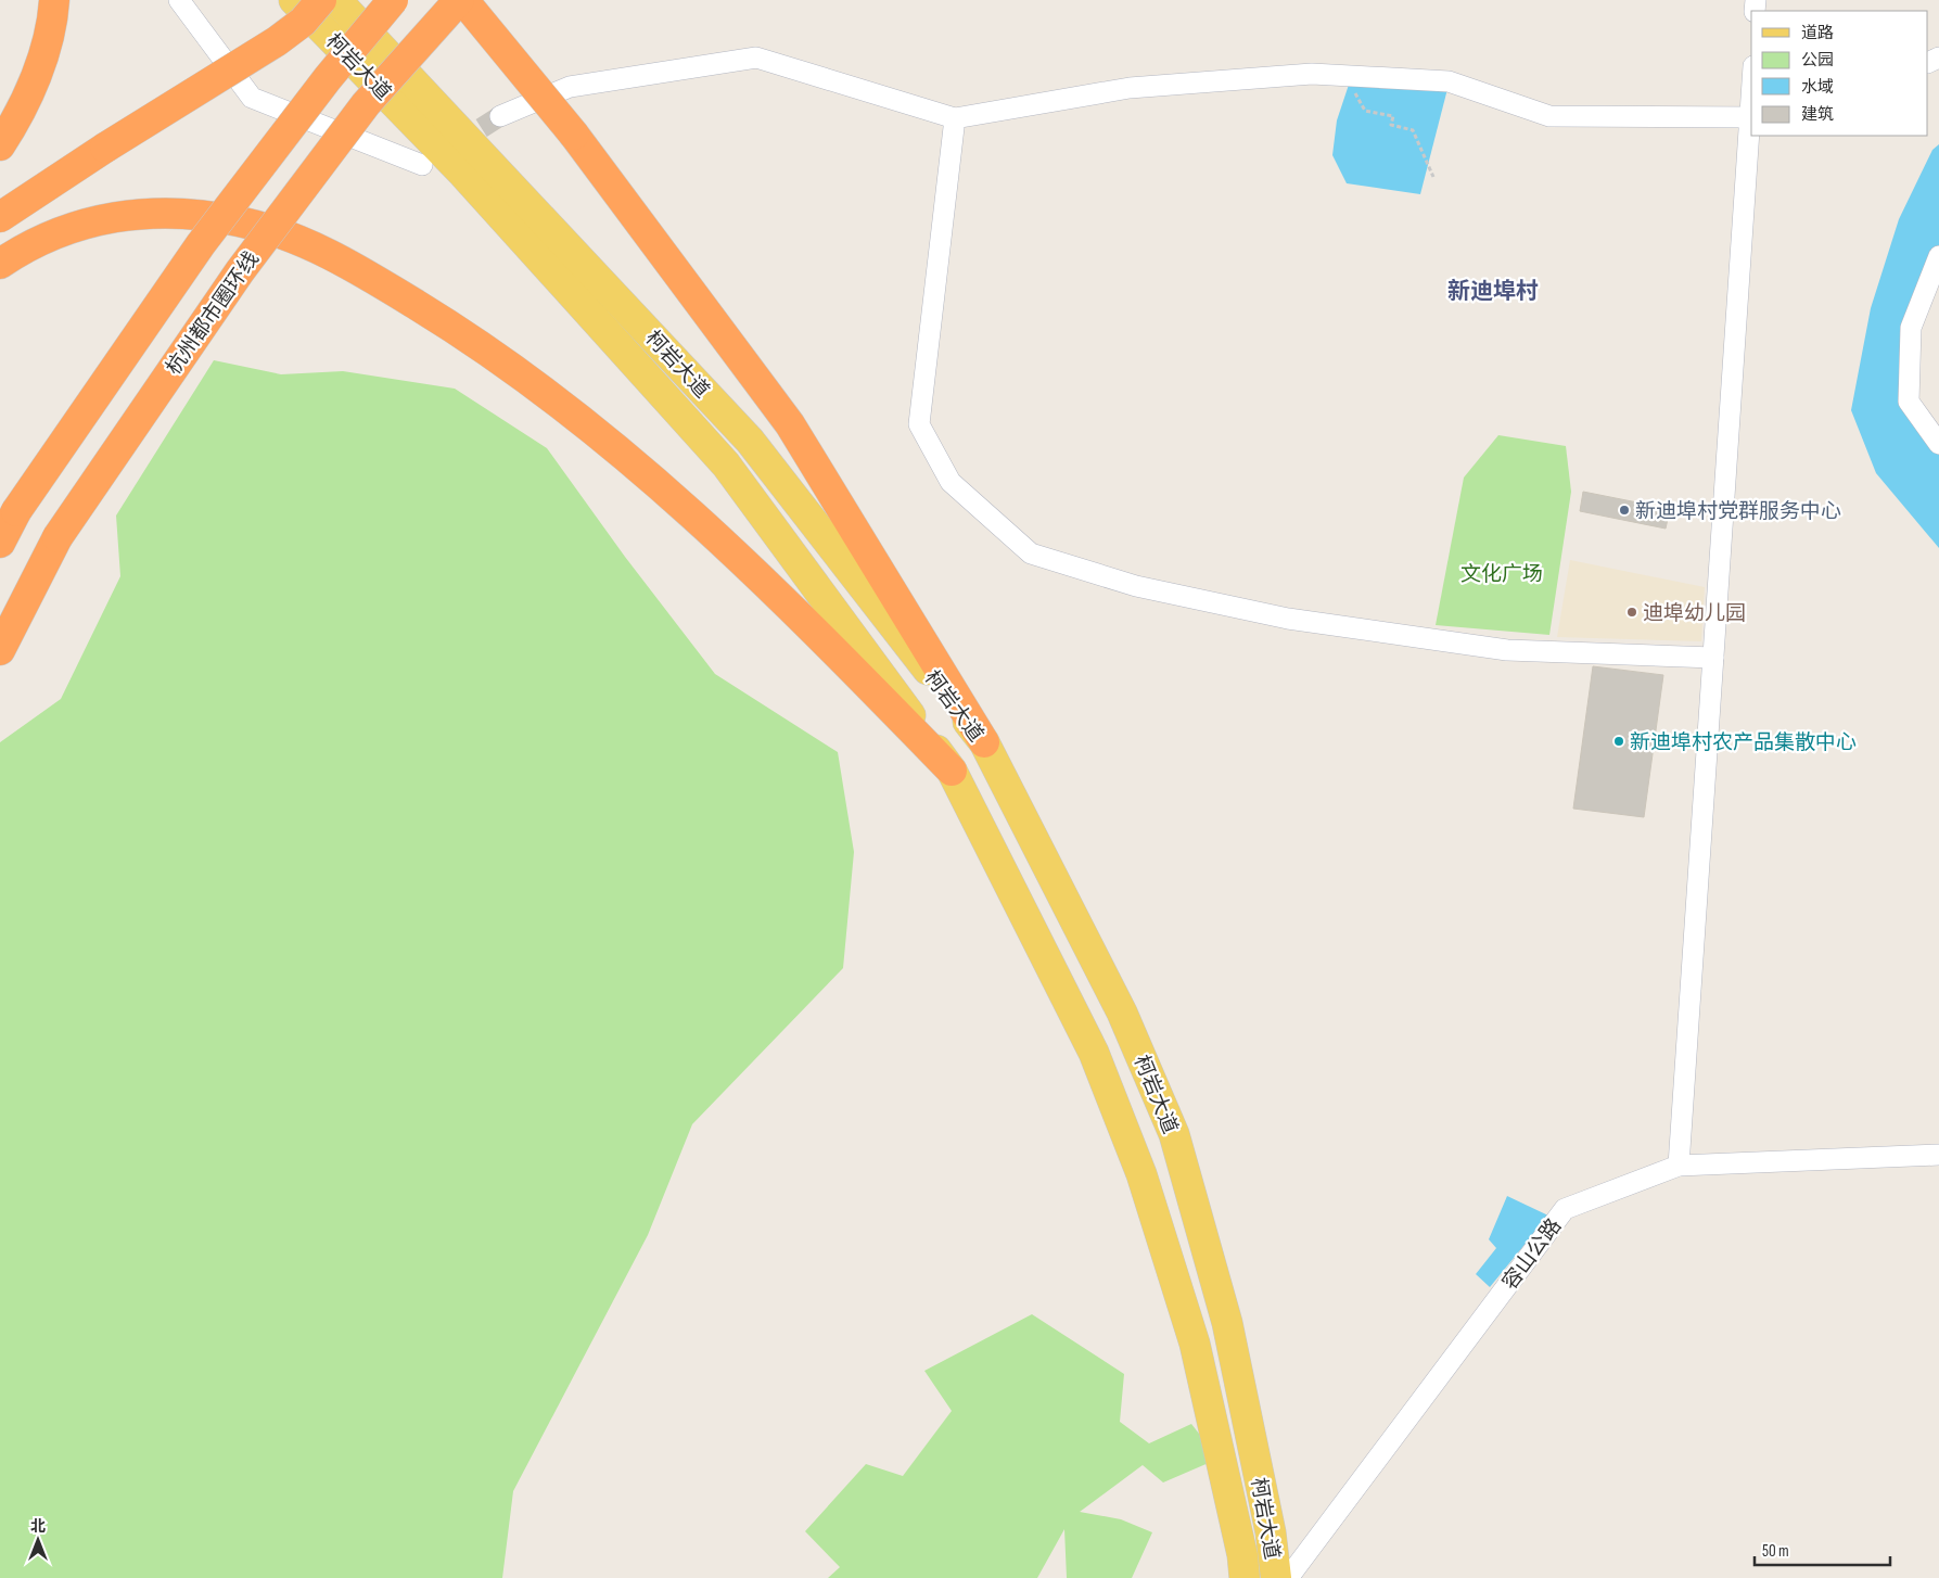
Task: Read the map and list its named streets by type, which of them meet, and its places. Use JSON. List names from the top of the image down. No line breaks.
{"streets":{"highway":["杭州都市圈环线"],"main road":["柯岩大道"],"street":["容山公路"]},"districts":["新迪埠村"],"parks":["文化广场"],"places":["新迪埠村党群服务中心","迪埠幼儿园","新迪埠村农产品集散中心"],"legend":["道路","公园","水域","建筑"],"scale_bar":"50 m","north":"top"}
